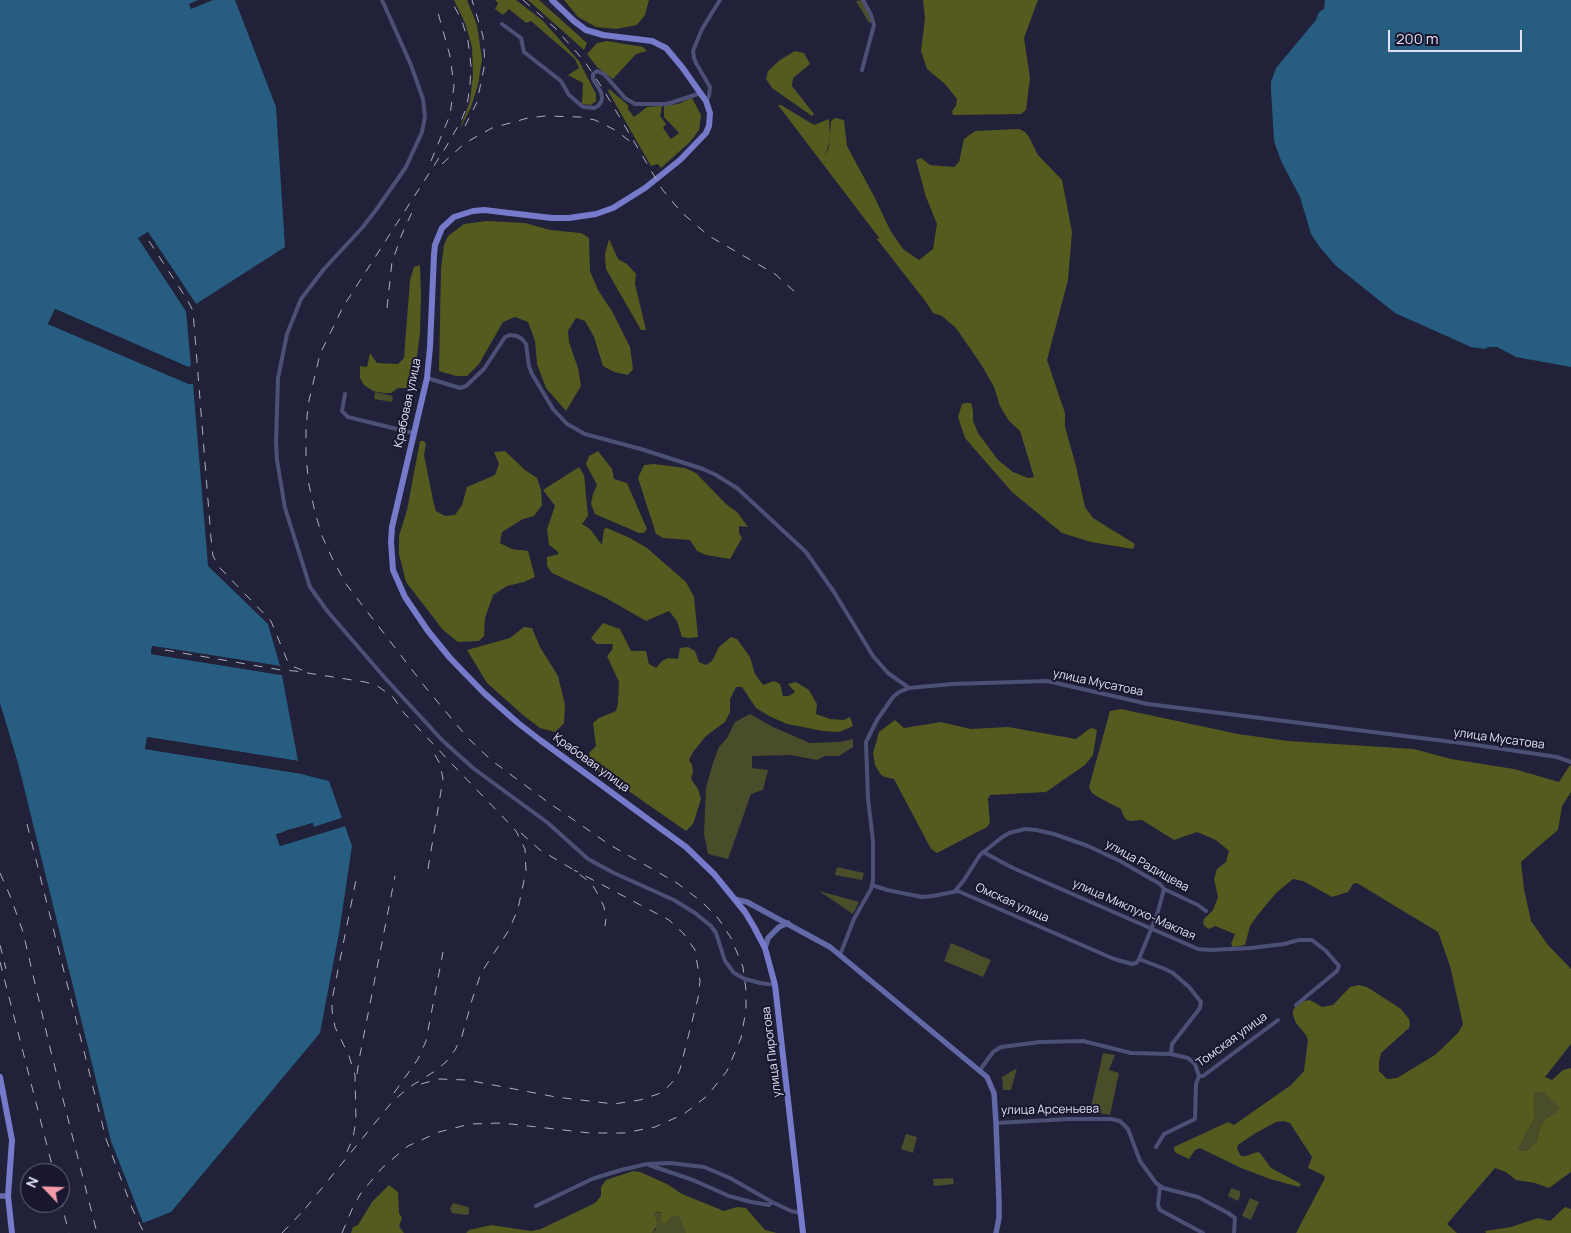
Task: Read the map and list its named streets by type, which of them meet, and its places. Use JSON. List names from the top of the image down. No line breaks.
{"streets":{"main road":["Крабовая улица","улица Пирогова","улица Арсеньева"],"street":["улица Мусатова","улица Радищева","Омская улица","улица Миклухо-Маклая","Томская улица"]},"crossings":[["Крабовая улица","улица Пирогова"],["Крабовая улица","улица Арсеньева"],["улица Радищева","Омская улица"],["улица Радищева","улица Миклухо-Маклая"],["улица Пирогова","улица Арсеньева"]],"scale_bar":"200 m","north":"top left"}
